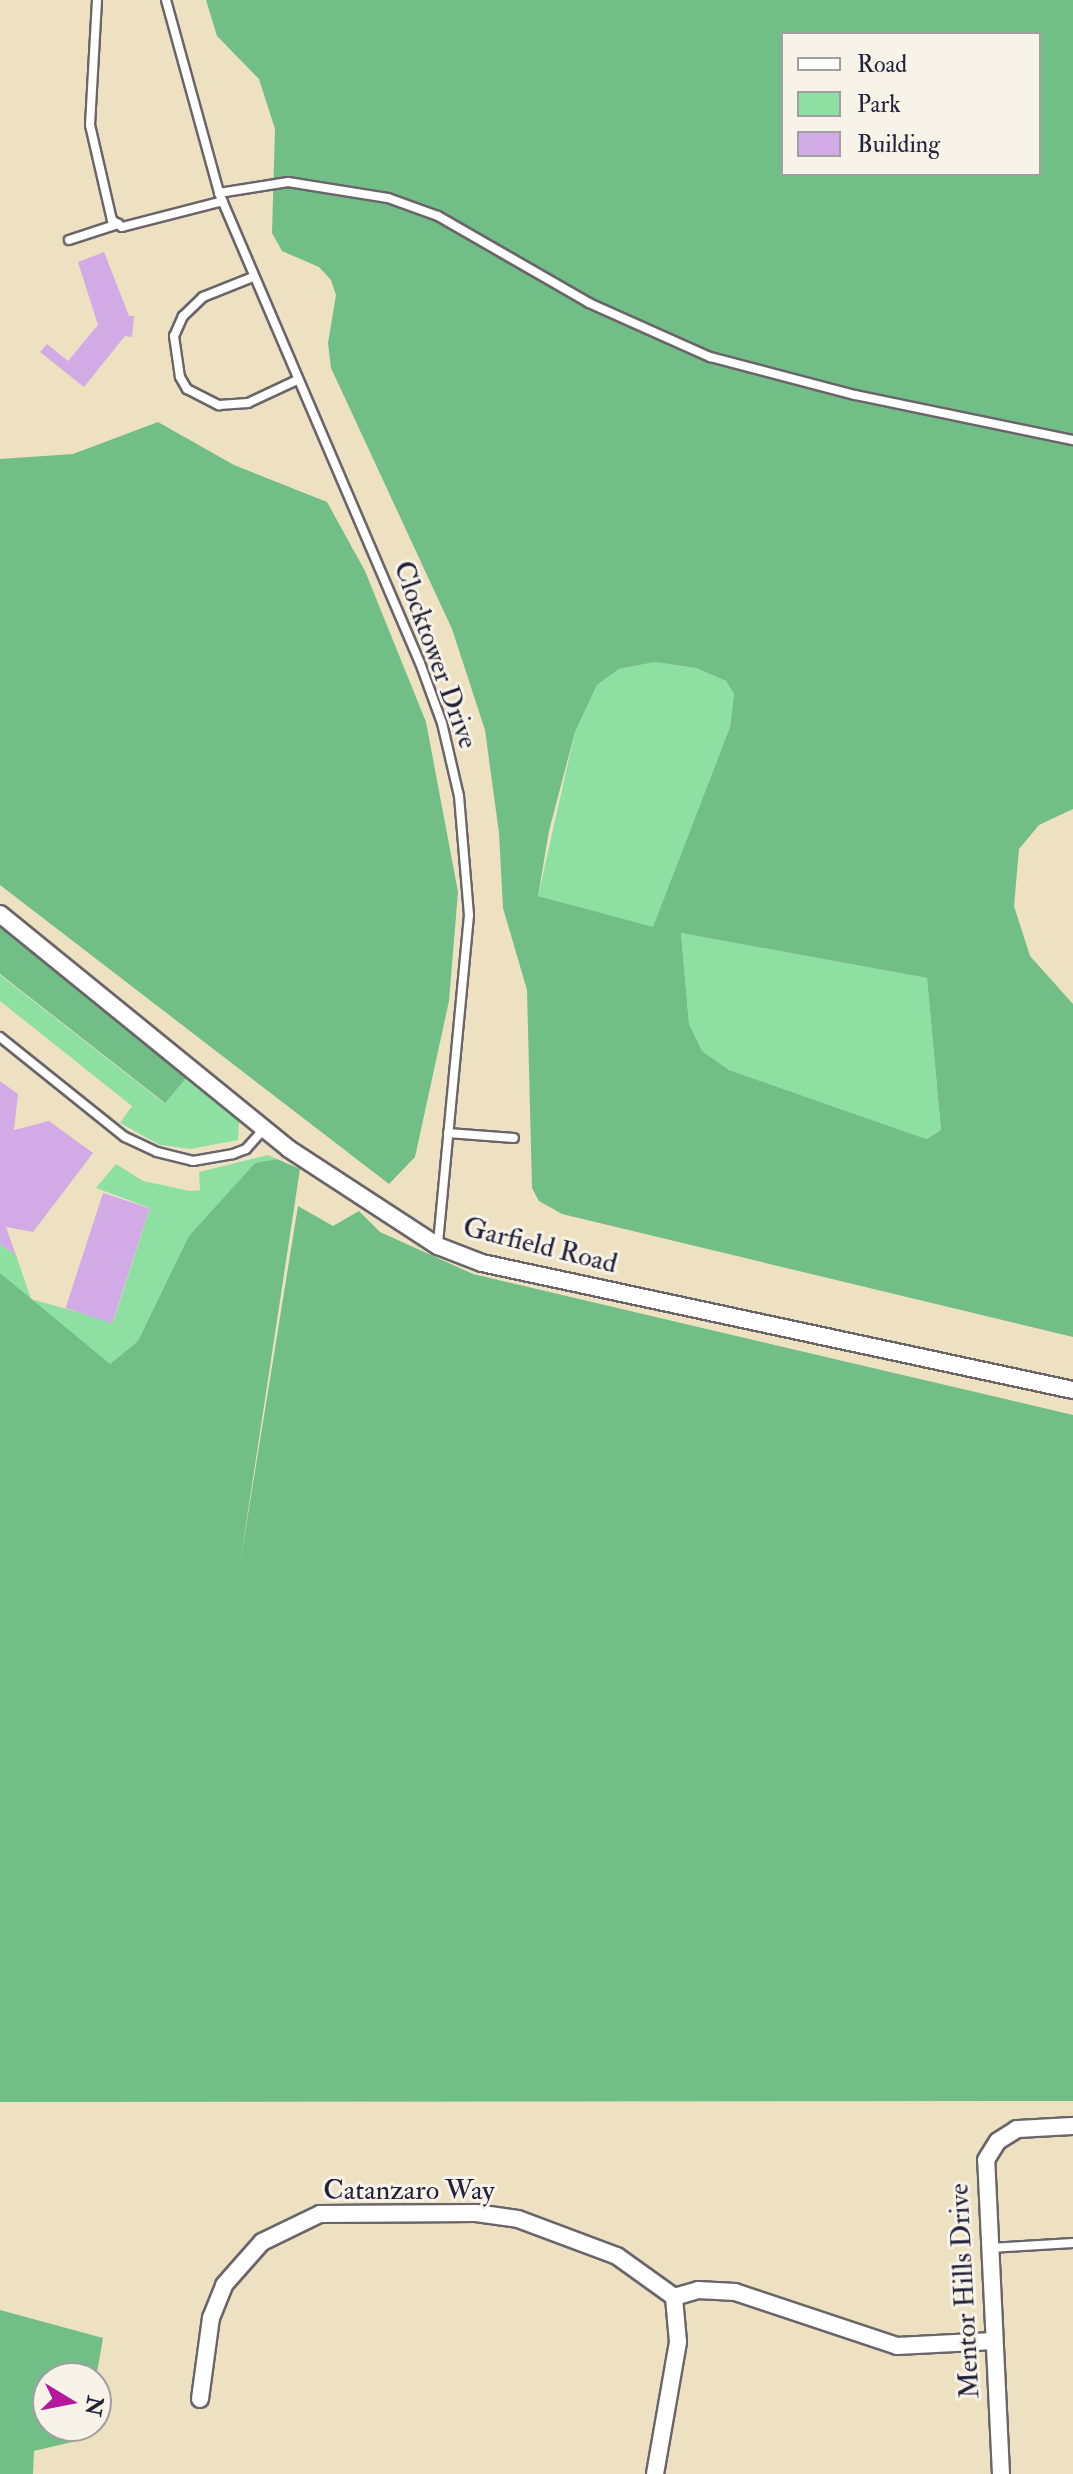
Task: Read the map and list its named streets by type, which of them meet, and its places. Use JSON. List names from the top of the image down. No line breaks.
{"streets":{"street":["Garfield Road","Catanzaro Way","Mentor Hills Drive"],"lane":["Clocktower Drive"]},"crossings":[["Clocktower Drive","Garfield Road"]],"legend":["Road","Park","Building"],"north":"right"}
